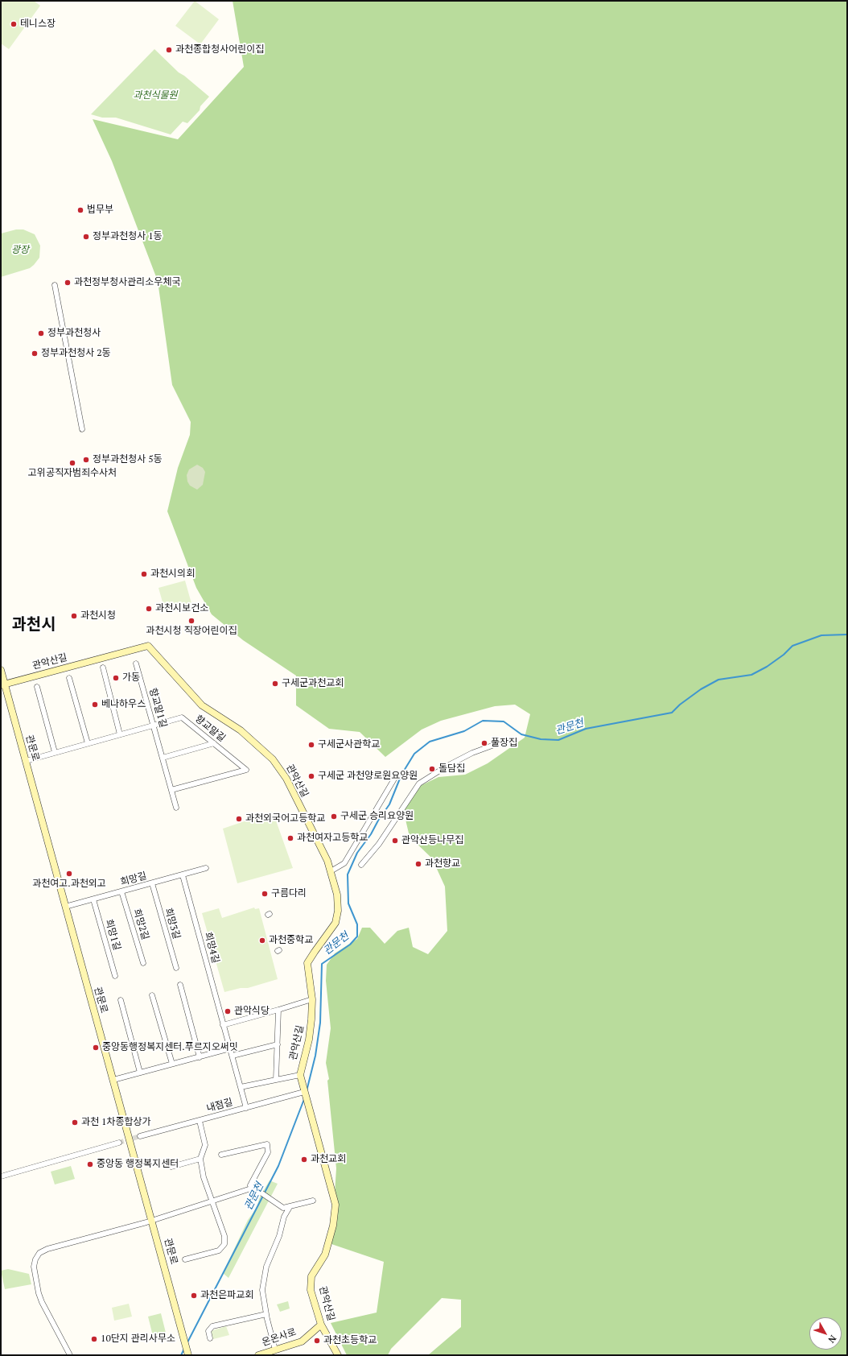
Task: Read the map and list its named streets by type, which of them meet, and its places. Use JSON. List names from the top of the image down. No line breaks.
{"streets":{"street":["관악산길","향교말1길","향교말길","관문로","희망길","희망3길","희망2길","희망1길","희망4길","내점길","온온사로"]},"crossings":[["관악산길","관문로"],["관악산길","내점길"],["관악산길","온온사로"],["향교말1길","향교말길"],["향교말길","관문로"],["관문로","희망길"],["희망길","희망3길"],["희망길","희망2길"],["희망길","희망1길"],["희망길","희망4길"],["희망4길","내점길"]],"districts":["과천시"],"water":["관문천"],"parks":["과천식물원","광장"],"places":["테니스장","과천종합청사어린이집","법무부","정부과천청사 1동","과천정부청사관리소우체국","정부과천청사","정부과천청사 2동","정부과천청사 5동","고위공직자범죄수사처","과천시의회","과천시보건소","과천시청","과천시청 직장어린이집","가동","구세군과천교회","베나하우스","풀장집","구세군사관학교","돌담집","구세군 과천양로원요양원","구세군 승리요양원","과천외국어고등학교","과천여자고등학교","관악산등나무집","과천향교","과천여고.과천외고","구름다리","과천중학교","관악식당","중앙동행정복지센터.푸르지오써밋","과천 1차종합상가","과천교회","중앙동 행정복지센터","과천은파교회","10단지 관리사무소","과천초등학교"],"north":"bottom right"}
